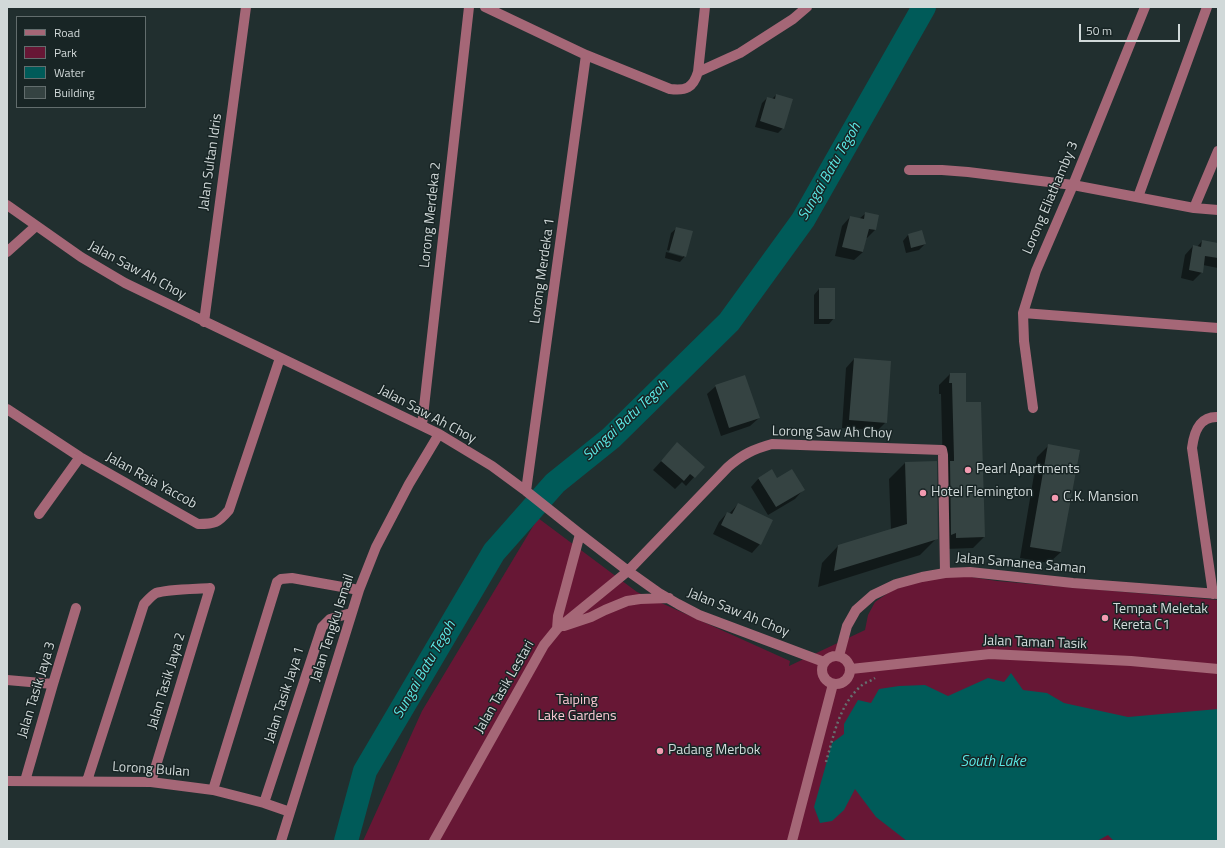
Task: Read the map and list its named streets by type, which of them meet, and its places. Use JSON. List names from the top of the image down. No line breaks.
{"streets":{"street":["Jalan Sultan Idris","Lorong Eliathamby 3","Lorong Merdeka 2","Jalan Saw Ah Choy","Lorong Merdeka 1","Lorong Saw Ah Choy","Jalan Raja Yaccob","Jalan Samanea Saman","Jalan Tengku Ismail","Jalan Taman Tasik","Jalan Tasik Jaya 2","Jalan Tasik Lestari","Jalan Tasik Jaya 3","Jalan Tasik Jaya 1","Lorong Bulan"]},"crossings":[["Jalan Sultan Idris","Jalan Saw Ah Choy"],["Lorong Merdeka 2","Jalan Saw Ah Choy"],["Jalan Saw Ah Choy","Lorong Merdeka 1"],["Jalan Saw Ah Choy","Lorong Saw Ah Choy"],["Jalan Saw Ah Choy","Jalan Raja Yaccob"],["Jalan Saw Ah Choy","Jalan Samanea Saman"],["Jalan Saw Ah Choy","Jalan Tengku Ismail"],["Jalan Saw Ah Choy","Jalan Taman Tasik"],["Jalan Saw Ah Choy","Jalan Tasik Lestari"],["Lorong Saw Ah Choy","Jalan Samanea Saman"],["Lorong Saw Ah Choy","Jalan Tasik Lestari"],["Jalan Samanea Saman","Jalan Taman Tasik"],["Jalan Tengku Ismail","Jalan Tasik Jaya 1"],["Jalan Tengku Ismail","Lorong Bulan"],["Jalan Tasik Jaya 2","Lorong Bulan"],["Jalan Tasik Jaya 3","Lorong Bulan"],["Jalan Tasik Jaya 1","Lorong Bulan"]],"water":["Sungai Batu Tegoh","South Lake"],"parks":["Taiping Lake Gardens"],"places":["Pearl Apartments","Hotel Flemington","C.K. Mansion","Tempat Meletak Kereta C1","Padang Merbok"],"legend":["Road","Park","Water","Building"],"scale_bar":"50 m"}
